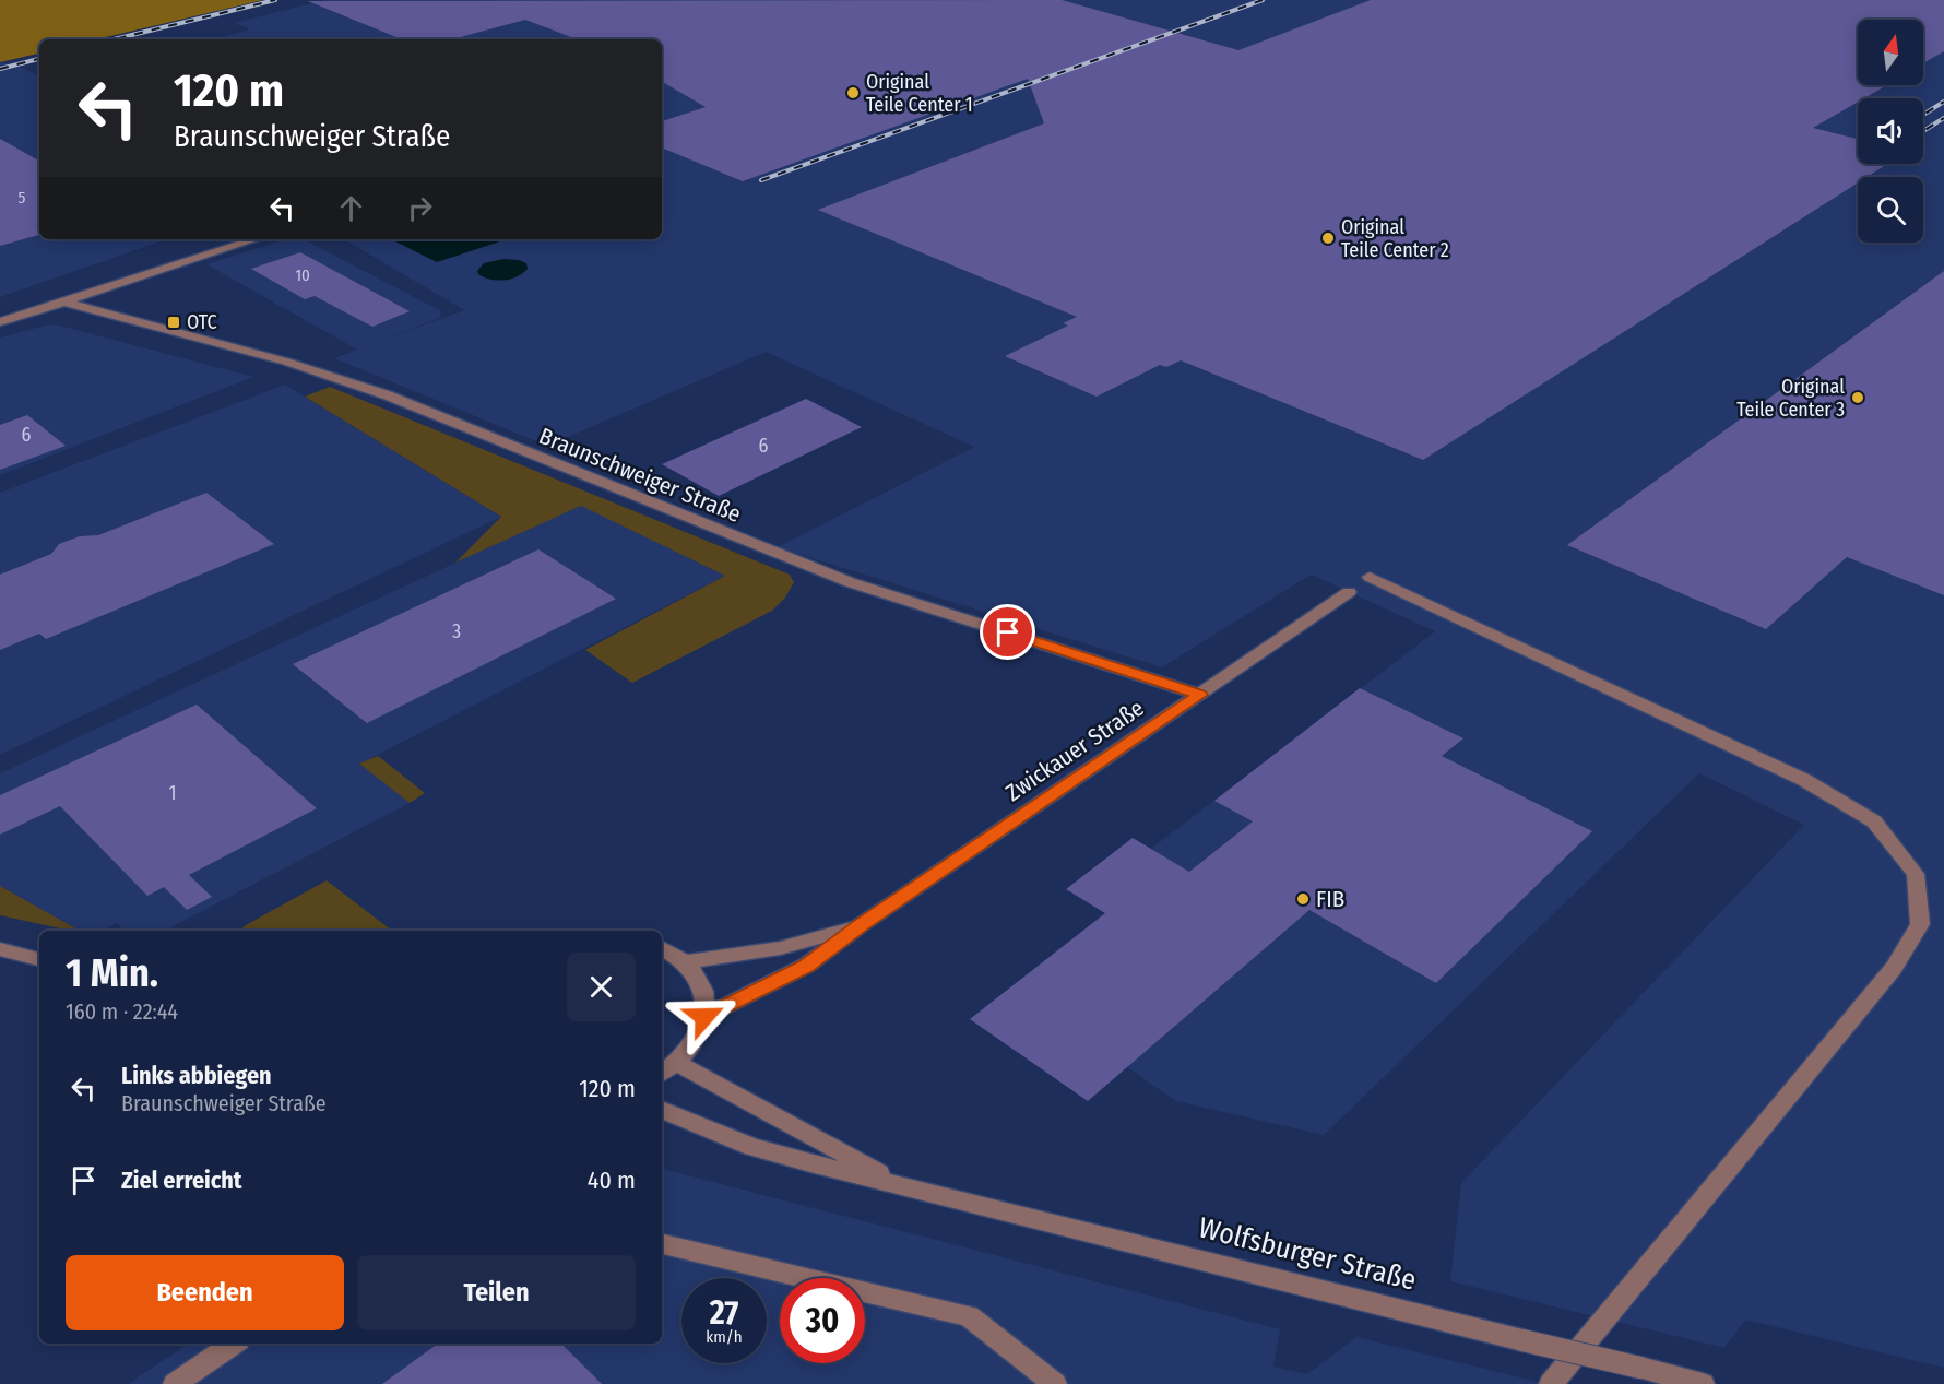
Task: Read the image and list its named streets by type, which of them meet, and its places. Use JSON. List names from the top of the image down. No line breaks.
{"streets":{"street":["Braunschweiger Straße","Zwickauer Straße","Wolfsburger Straße"]},"crossings":[["Braunschweiger Straße","Zwickauer Straße"]],"places":{"other":["Original Teile Center 1","Original Teile Center 2","Original Teile Center 3","FIB"],"transit":["OTC"]},"house_numbers":["5","10","6","6","3","1"],"north":"top","page":{"turn":["120 m","Braunschweiger Straße"],"heading":["1 Min.","160 m · 22:44"],"list":[{"name":"Links abbiegen","note":"Braunschweiger Straße","value":"120 m"},{"name":"Ziel erreicht","value":"40 m"}],"buttons":["Beenden","Teilen"],"speed":"27 km/h","limit":"30"}}
